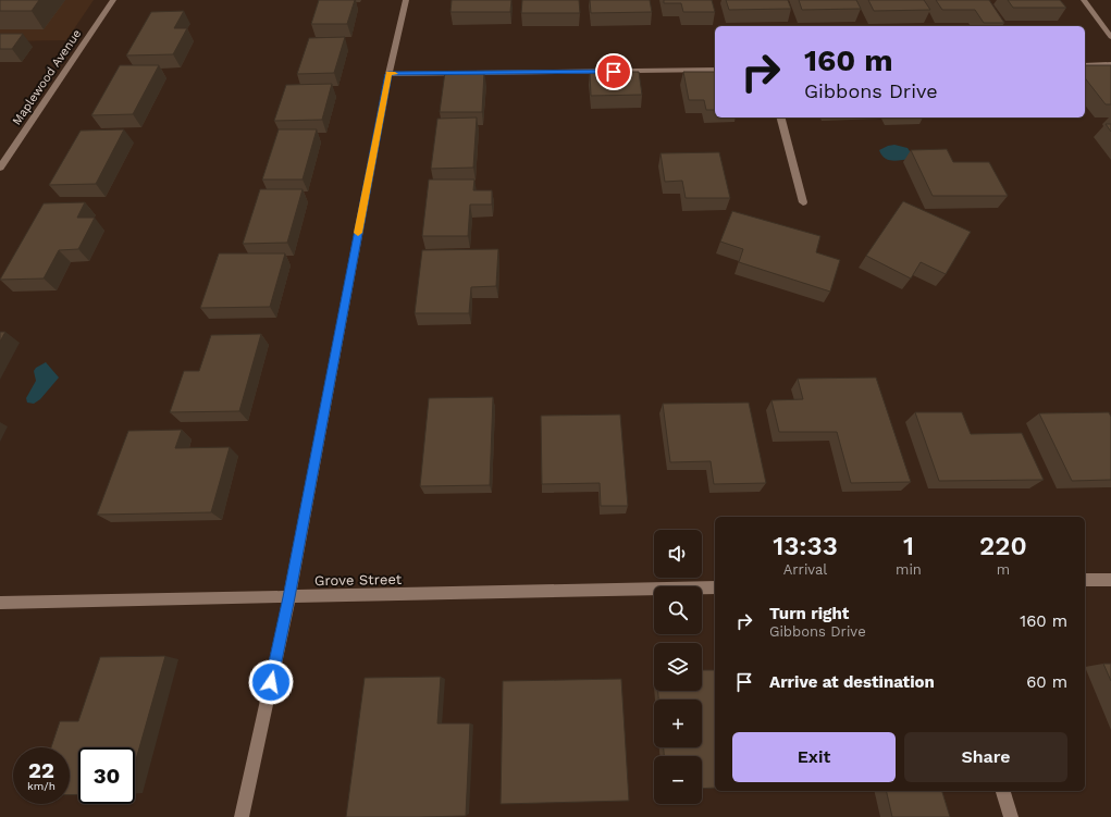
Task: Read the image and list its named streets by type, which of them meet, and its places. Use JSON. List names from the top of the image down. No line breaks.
{"streets":{"street":["Maplewood Avenue","Grove Street"]},"page":{"turn":["160 m","Gibbons Drive"],"eta":["13:33","Arrival","1","min","220","m"],"map_buttons":["+","−"],"list":[{"name":"Turn right","note":"Gibbons Drive","value":"160 m"},{"name":"Arrive at destination","value":"60 m"}],"buttons":["Exit","Share"],"speed":"22 km/h","limit":"30"}}
